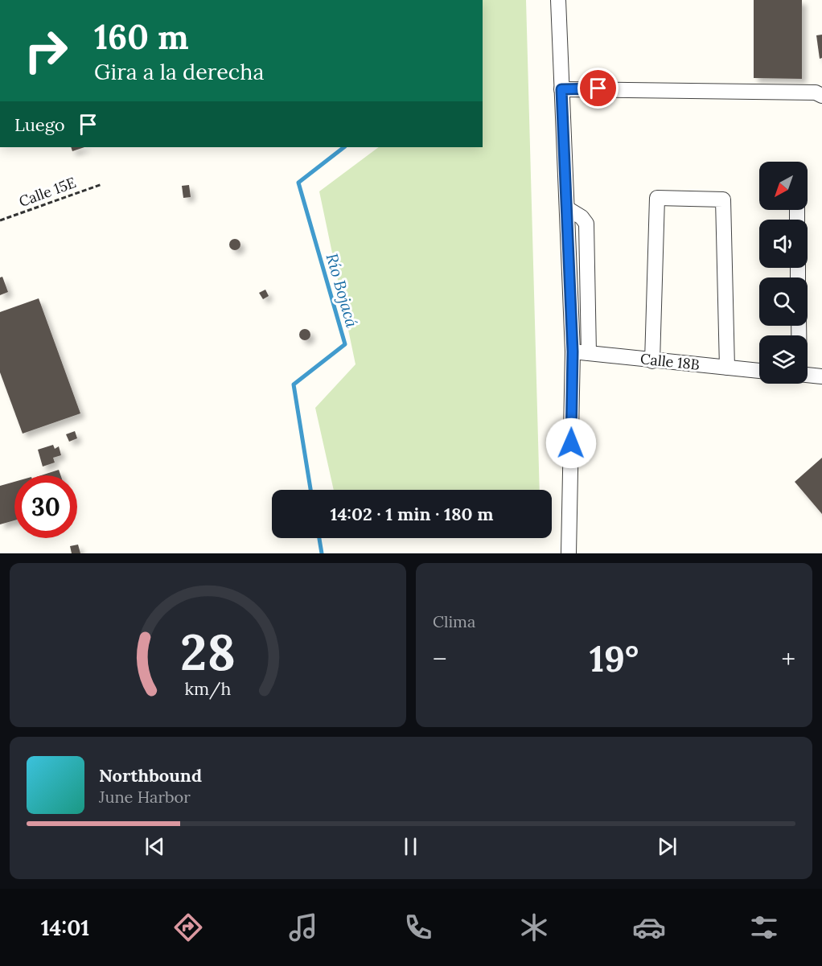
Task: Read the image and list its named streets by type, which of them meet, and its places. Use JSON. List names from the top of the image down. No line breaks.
{"streets":{"street":["Calle 18B"],"path":["Calle 15E"]},"water":["Río Bojacá"],"north":"bottom left","page":{"turn":["160 m","Gira a la derecha"],"then":"Luego","limit":"30","trip":"14:02 · 1 min · 180 m","tile":"Clima","heat":["−","19°","+"],"song":["Northbound","June Harbor"],"tabs":"14:01","gauge":["28","km/h"]}}
